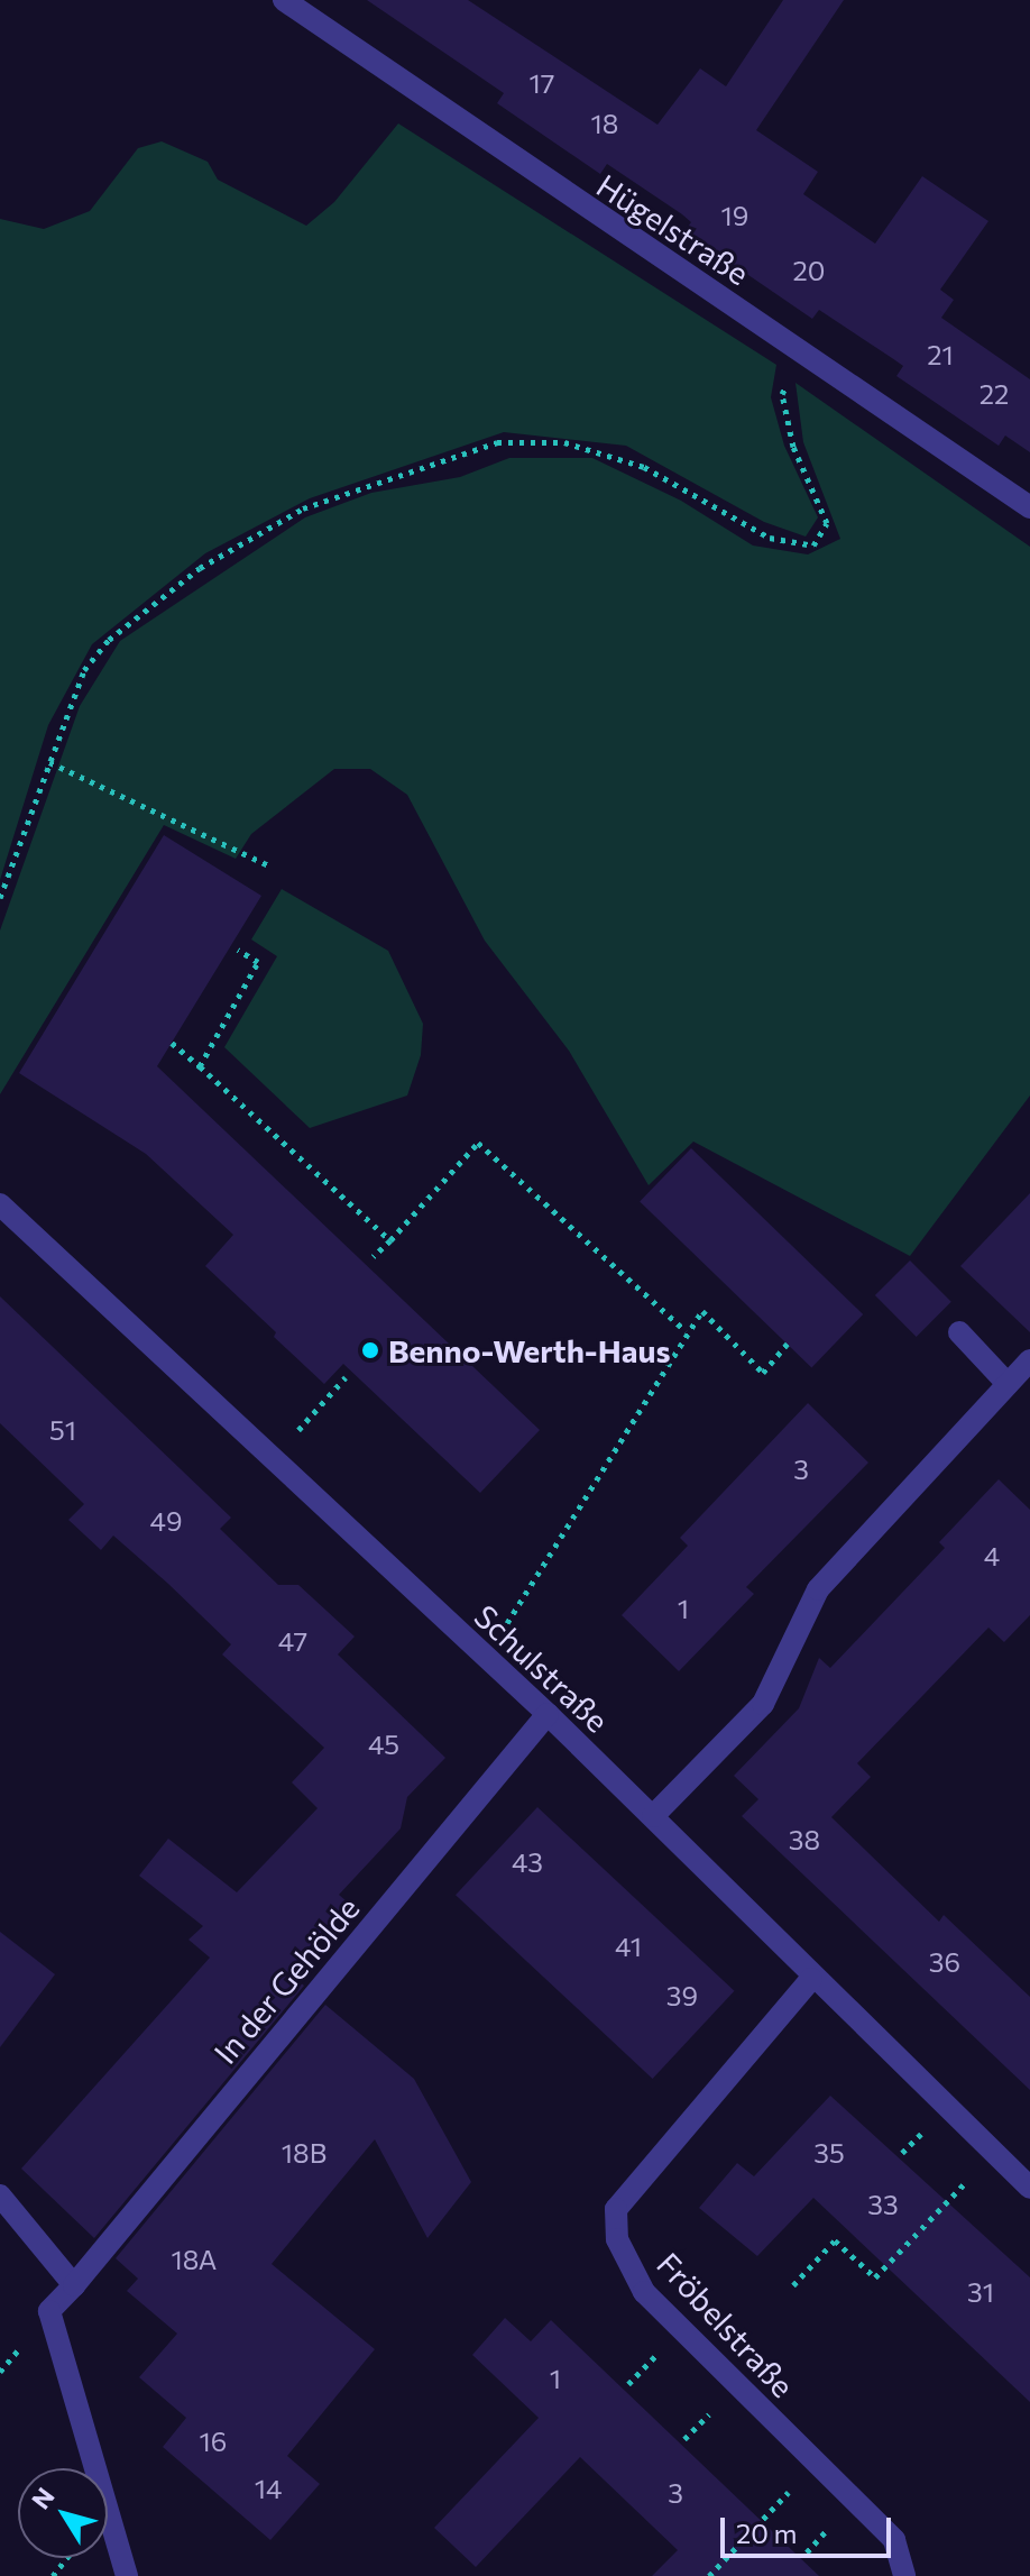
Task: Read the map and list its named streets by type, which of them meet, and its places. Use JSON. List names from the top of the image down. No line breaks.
{"streets":{"street":["Hügelstraße","Schulstraße","In der Gehölde","Fröbelstraße"]},"crossings":[["Schulstraße","In der Gehölde"],["Schulstraße","Fröbelstraße"]],"places":["Benno-Werth-Haus"],"house_numbers":["17","18","19","20","21","22","51","3","49","4","1","47","45","38","43","41","36","39","18B","35","33","18A","31","1","16","14","3"],"scale_bar":"20 m","north":"top left"}
